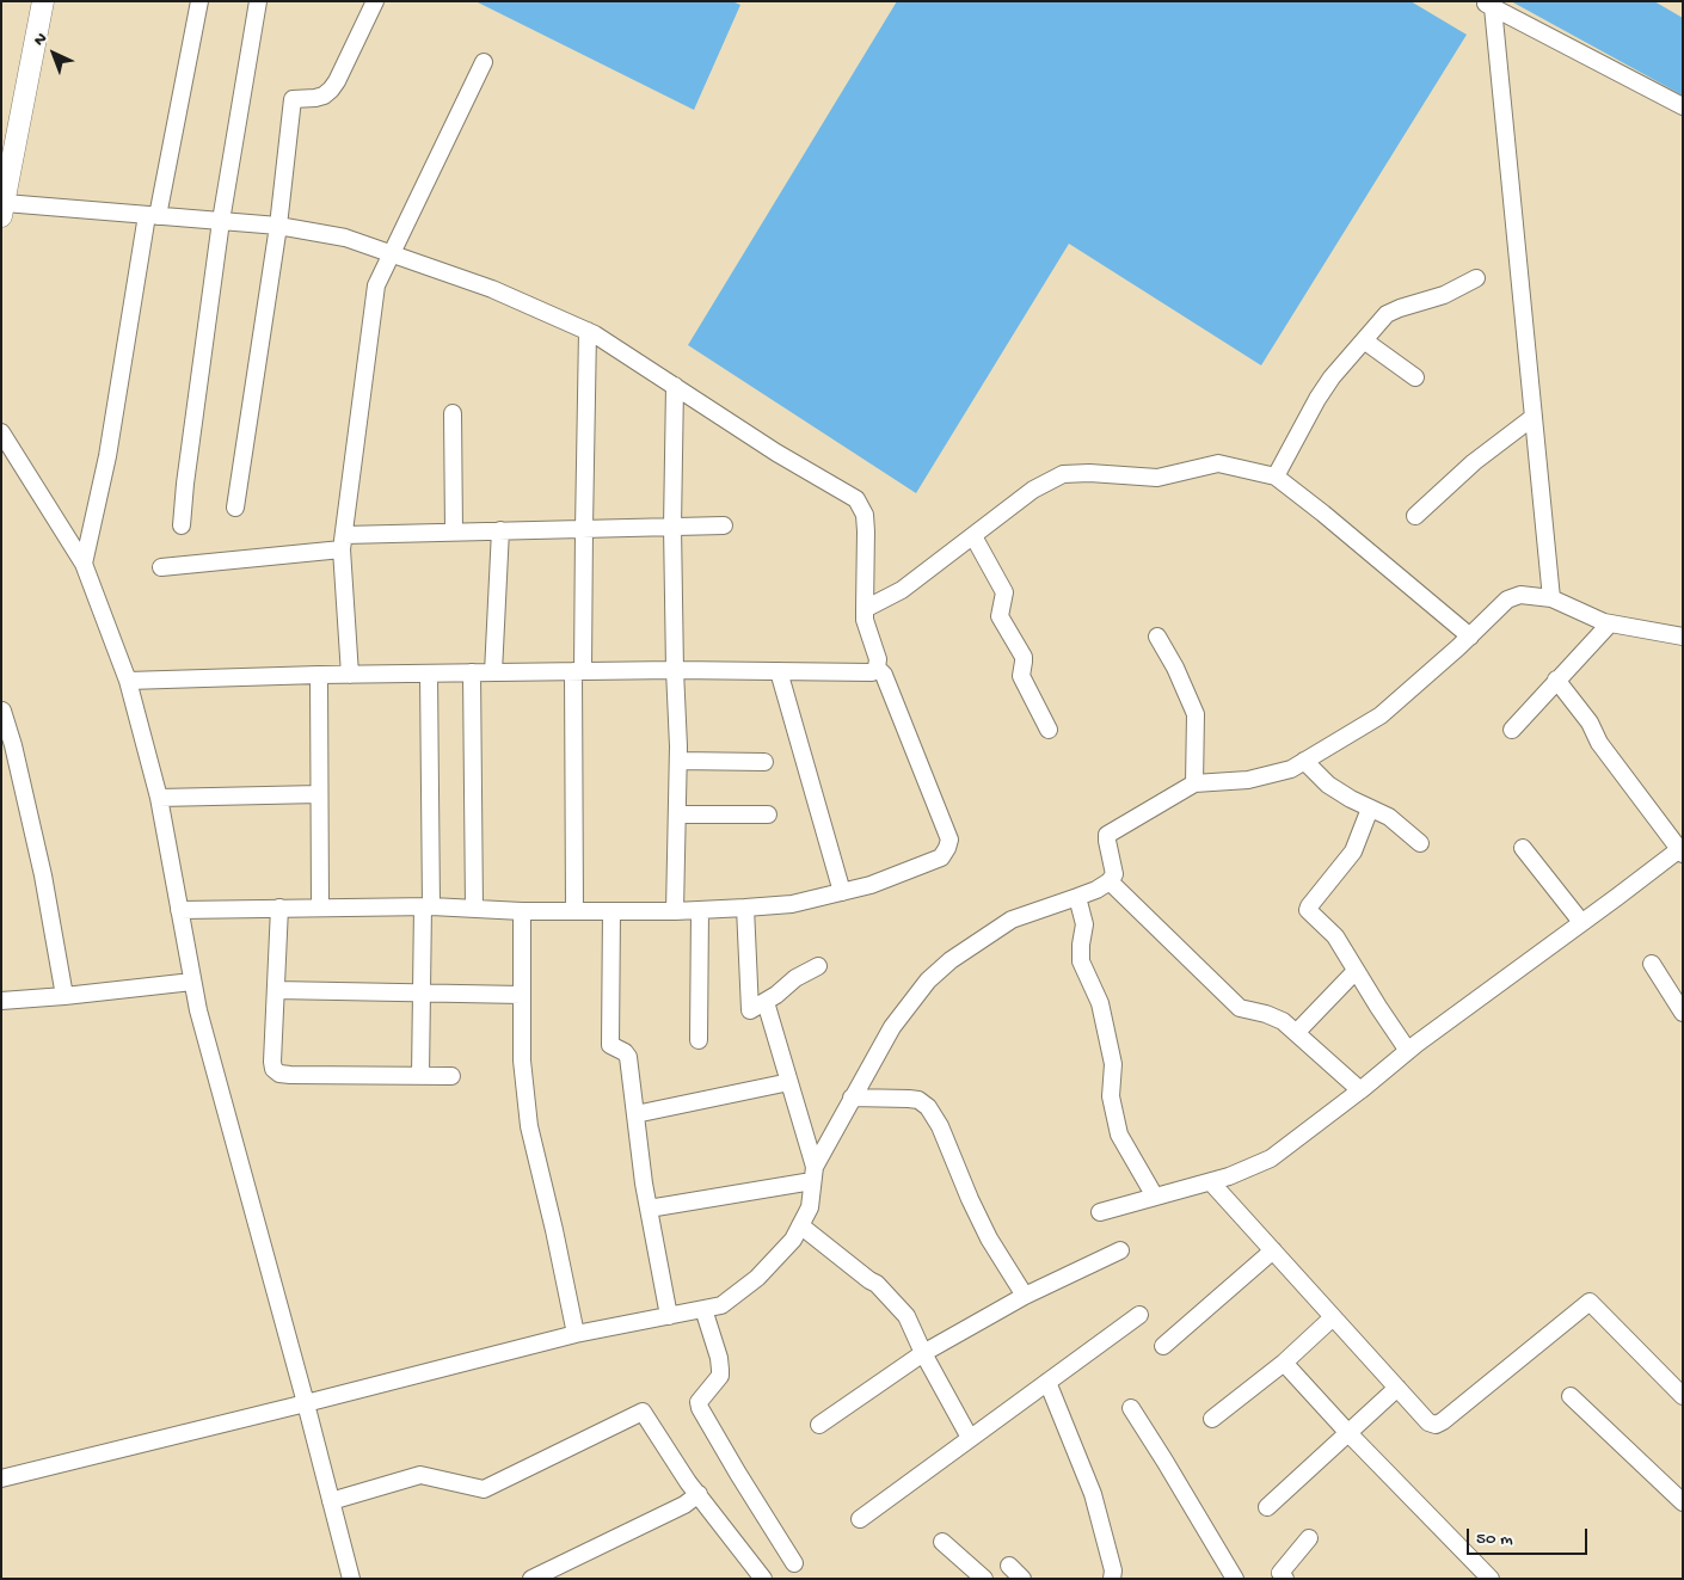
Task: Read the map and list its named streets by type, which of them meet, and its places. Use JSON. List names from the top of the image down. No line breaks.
{"scale_bar":"50 m","north":"top left"}
